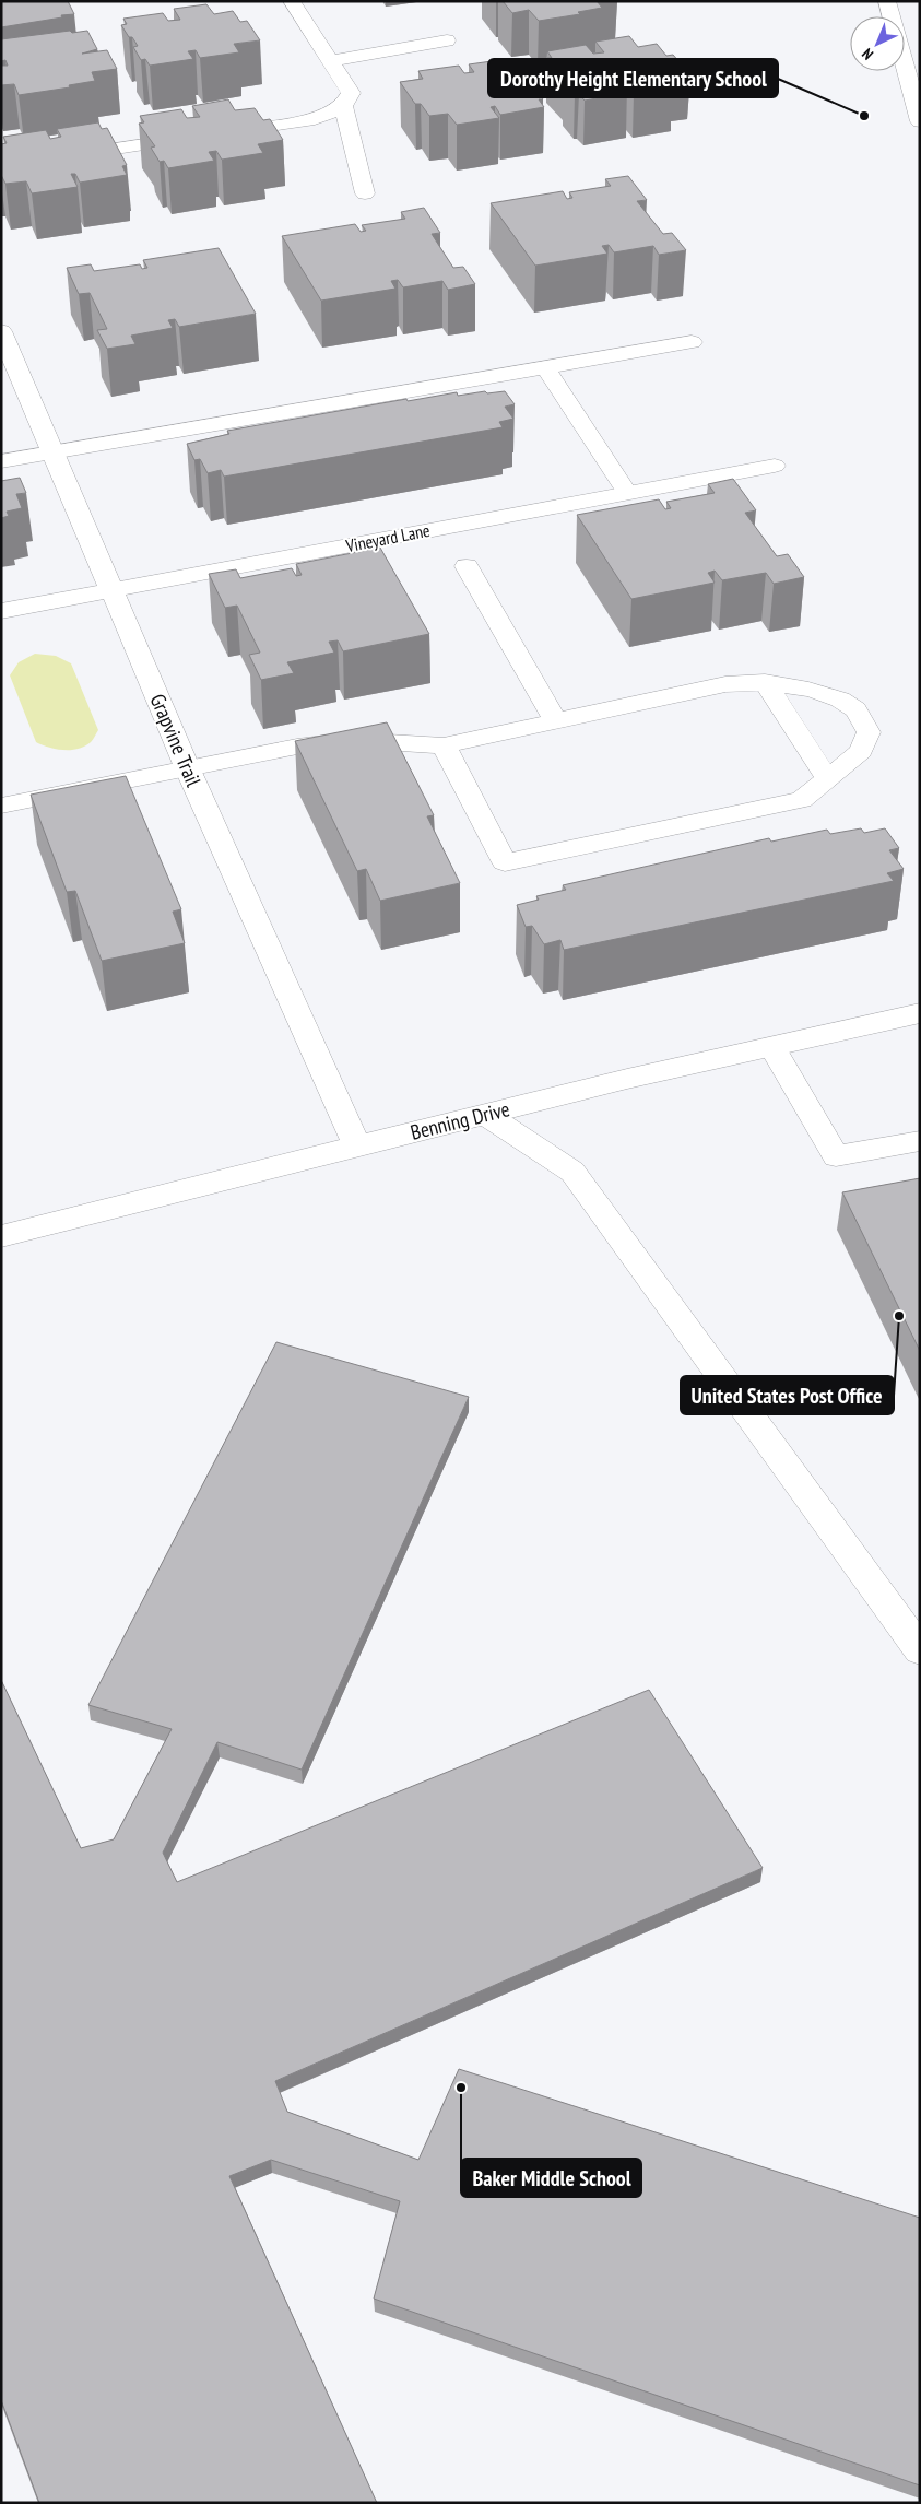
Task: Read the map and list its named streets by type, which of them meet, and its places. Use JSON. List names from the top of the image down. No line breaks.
{"streets":{"street":["Vineyard Lane","Grapvine Trail","Benning Drive"]},"crossings":[["Vineyard Lane","Grapvine Trail"],["Grapvine Trail","Benning Drive"]],"places":["Dorothy Height Elementary School","United States Post Office","Baker Middle School"],"north":"bottom left"}
